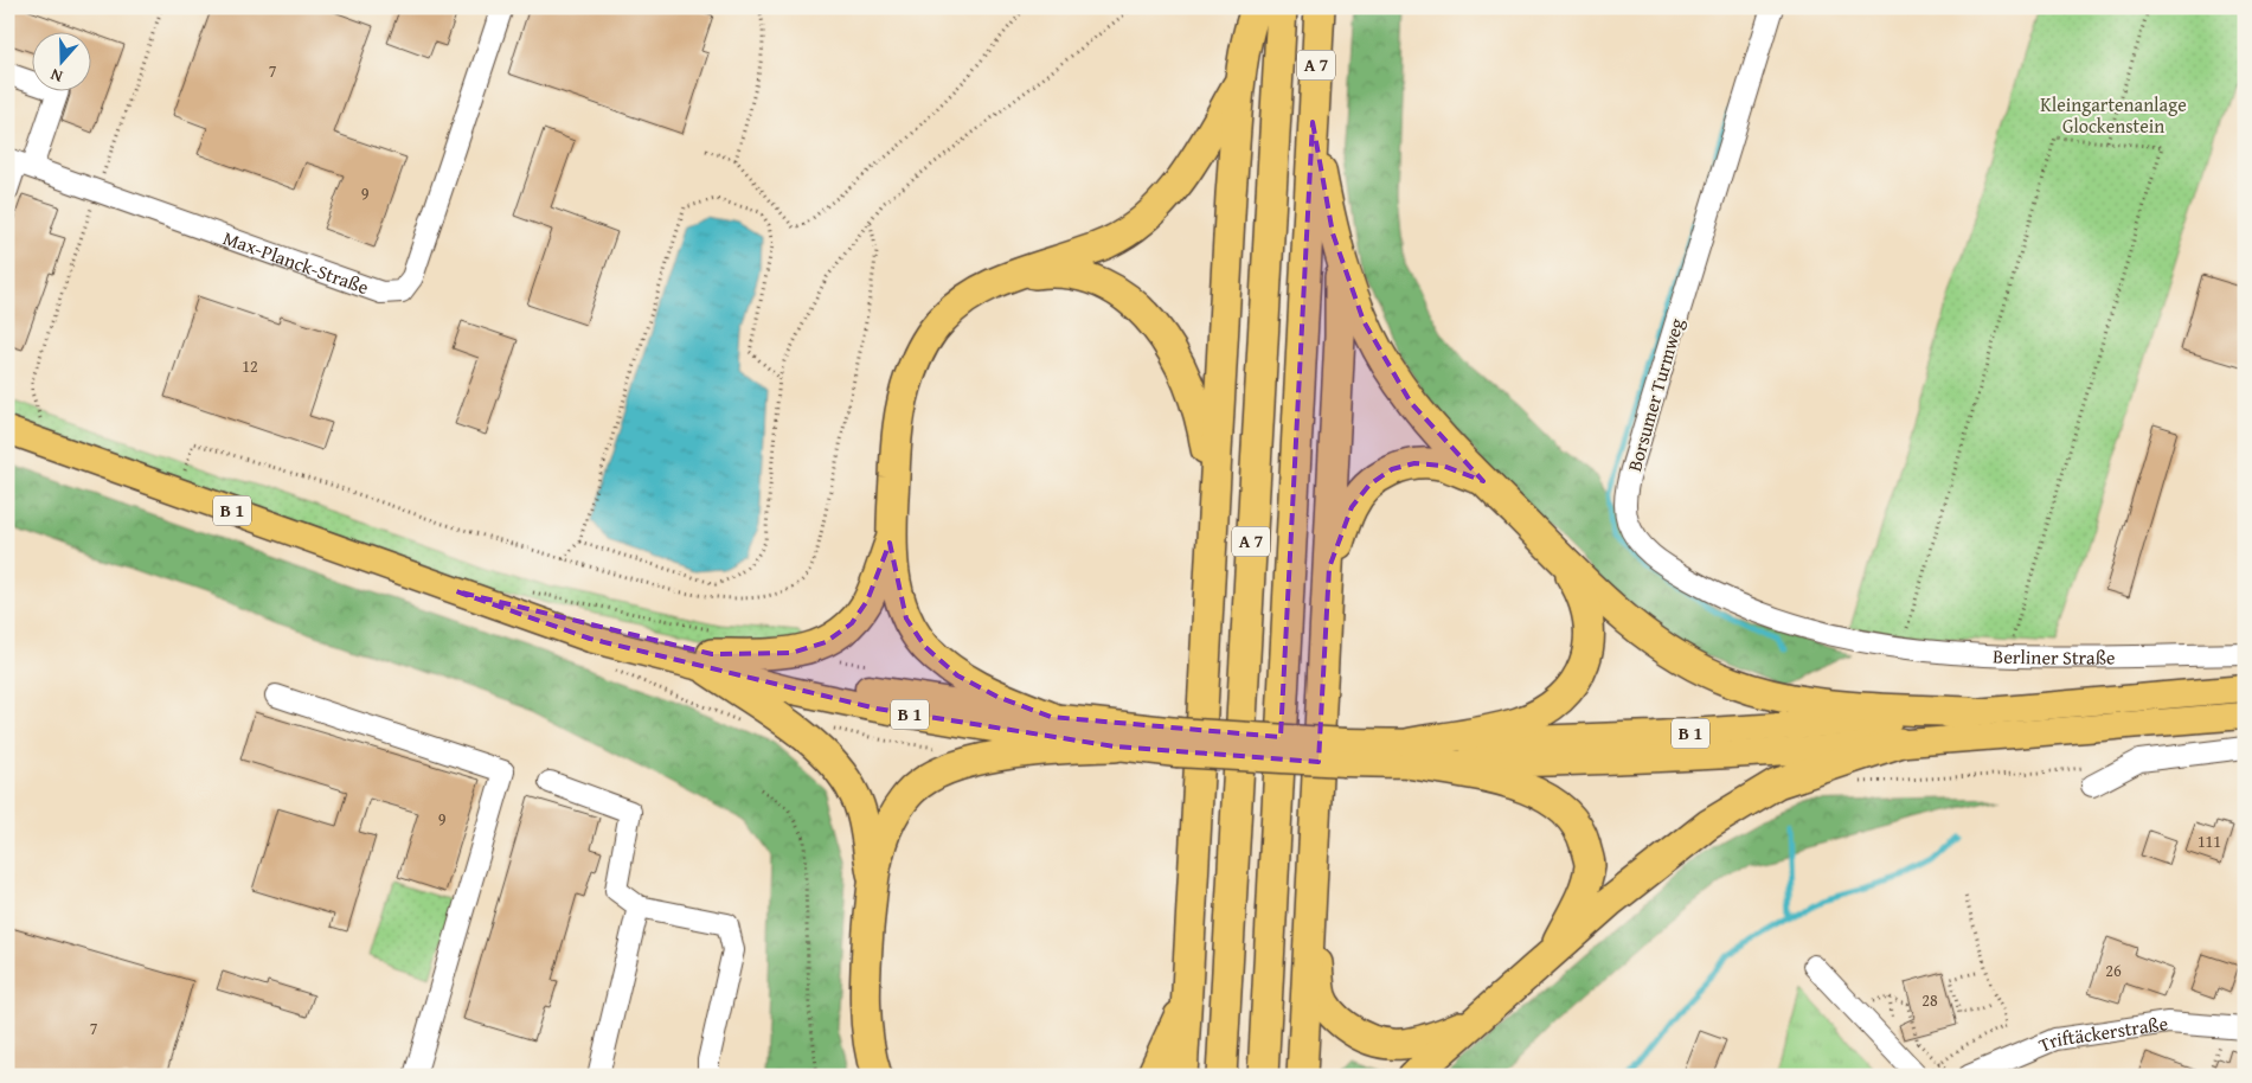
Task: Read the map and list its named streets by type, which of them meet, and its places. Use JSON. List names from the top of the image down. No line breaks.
{"streets":{"highway":["A 7"],"main road":["B 1"],"street":["Max-Planck-Straße","Borsumer Turmweg","Berliner Straße","Triftäckerstraße"]},"crossings":[["Borsumer Turmweg","Berliner Straße"]],"parks":["Kleingartenanlage Glockenstein"],"house_numbers":["7","9","12","9","111","26","28","7"],"north":"bottom"}
